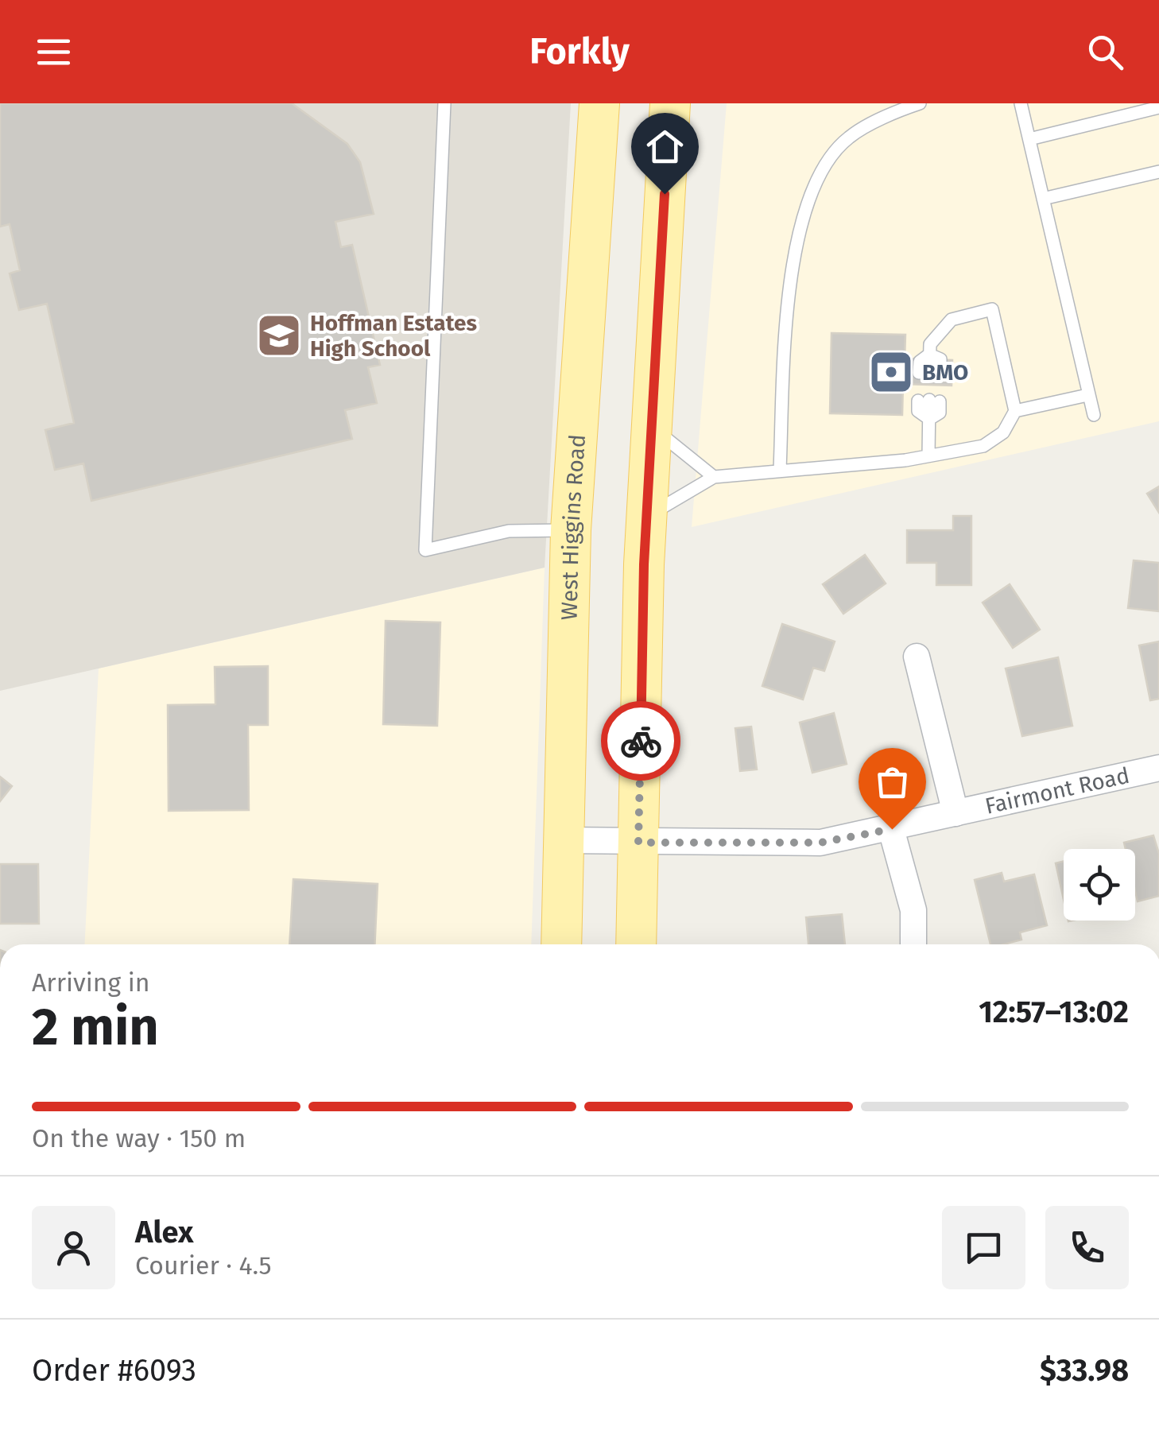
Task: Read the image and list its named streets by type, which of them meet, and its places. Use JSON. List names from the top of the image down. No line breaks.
{"streets":{"main road":["West Higgins Road"],"street":["Fairmont Road"]},"crossings":[["West Higgins Road","Fairmont Road"]],"places":{"school or university":["Hoffman Estates High School"],"bank":["BMO"]},"page":{"header":"Forkly","heading":["2 min","Arriving in","12:57–13:02"],"panel":["Alex","Courier · 4.5","Order #6093","$33.98"],"bar":"On the way · 150 m"}}
